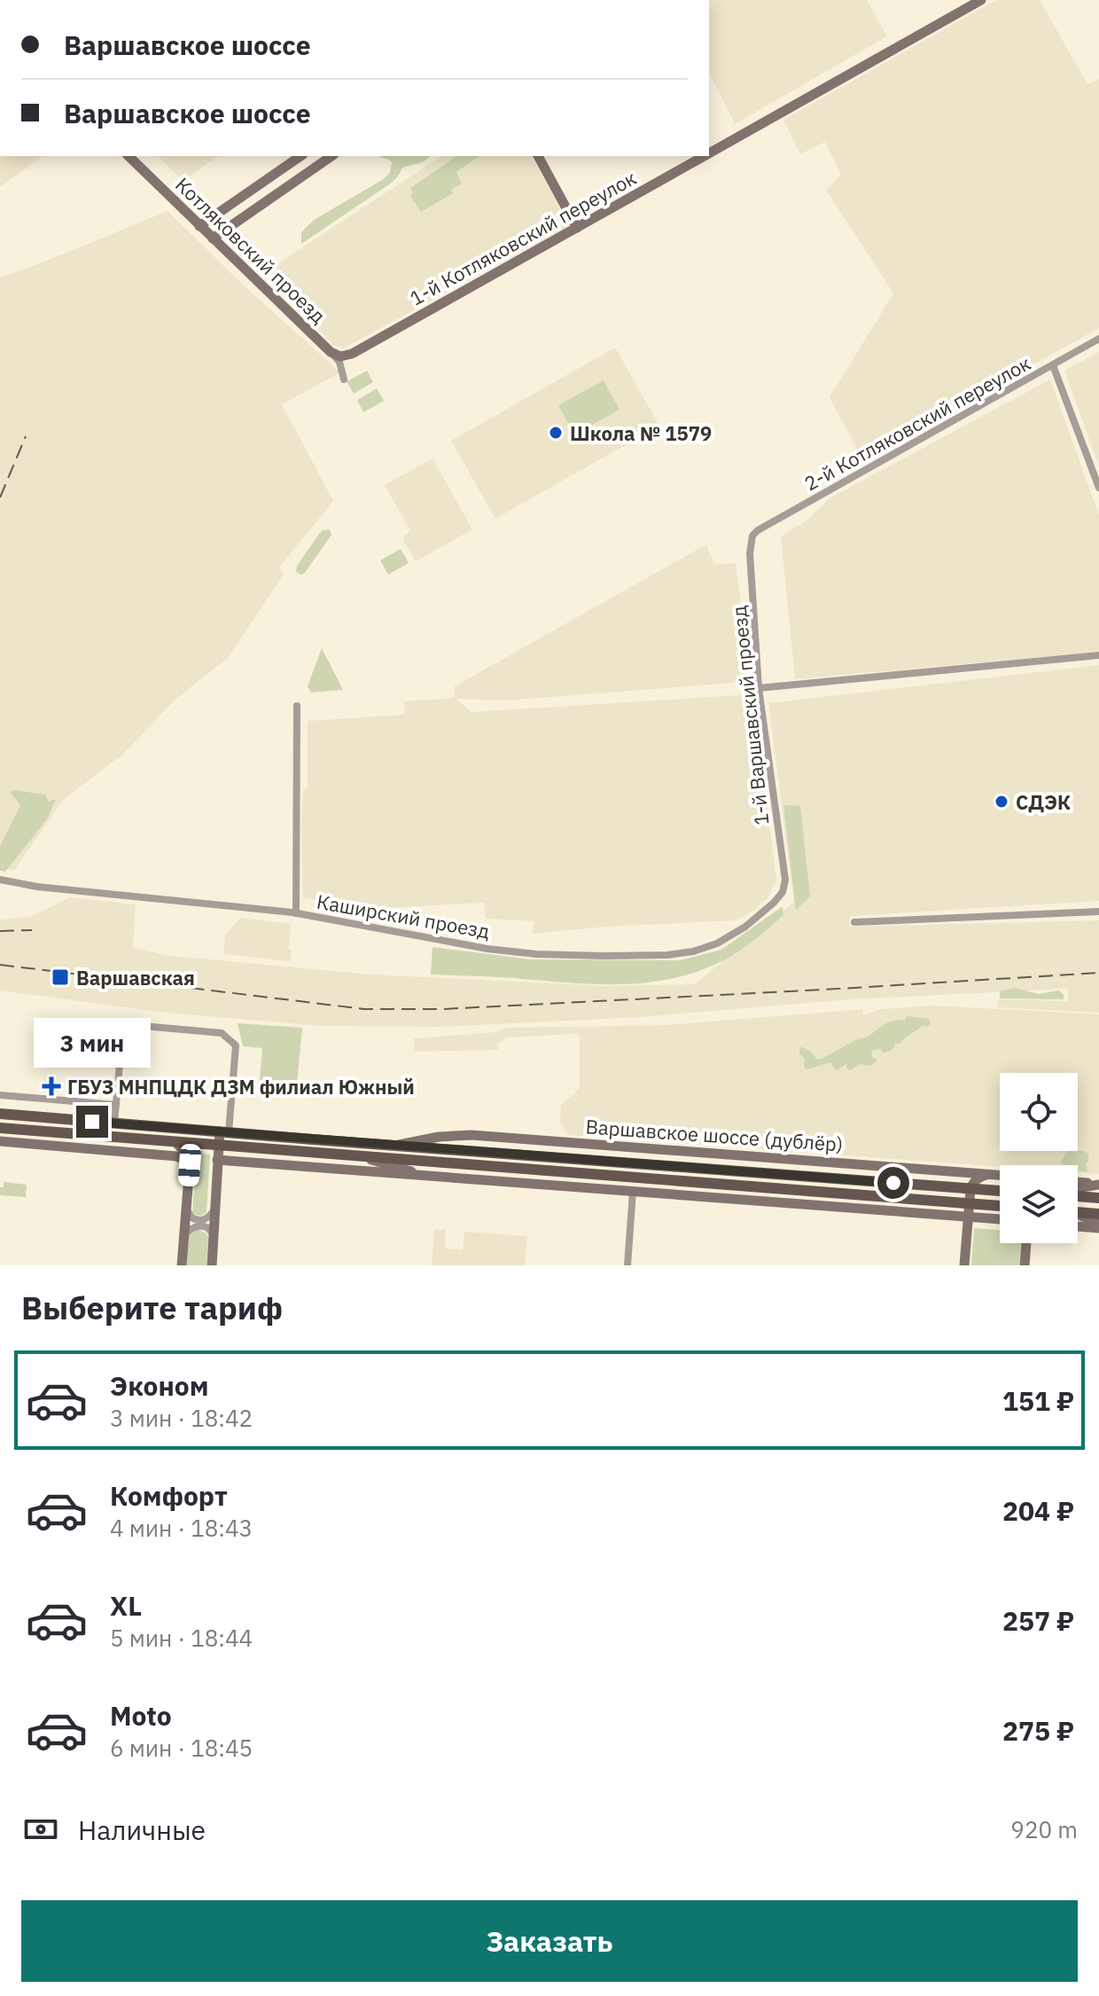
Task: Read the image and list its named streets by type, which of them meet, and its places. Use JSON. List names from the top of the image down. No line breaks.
{"streets":{"street":["1-й Котляковский переулок","Котляковский проезд","2-й Котляковский переулок","1-й Варшавский проезд","Каширский проезд","Варшавское шоссе (дублёр)"]},"crossings":[["1-й Котляковский переулок","Котляковский проезд"],["2-й Котляковский переулок","1-й Варшавский проезд"],["1-й Варшавский проезд","Каширский проезд"]],"places":{"other":["Школа № 1579","СДЭК"],"transit":["Варшавская"],"health":["ГБУЗ МНПЦДК ДЗМ филиал Южный"]},"page":{"banner":["Варшавское шоссе","Варшавское шоссе"],"bubble":"3 мин","heading":"Выберите тариф","list":[{"name":"Эконом","note":"3 мин · 18:42","value":"151 ₽"},{"name":"Комфорт","note":"4 мин · 18:43","value":"204 ₽"},{"name":"XL","note":"5 мин · 18:44","value":"257 ₽"},{"name":"Moto","note":"6 мин · 18:45","value":"275 ₽"}],"pay":["Наличные","920 m"],"buttons":"Заказать"}}
